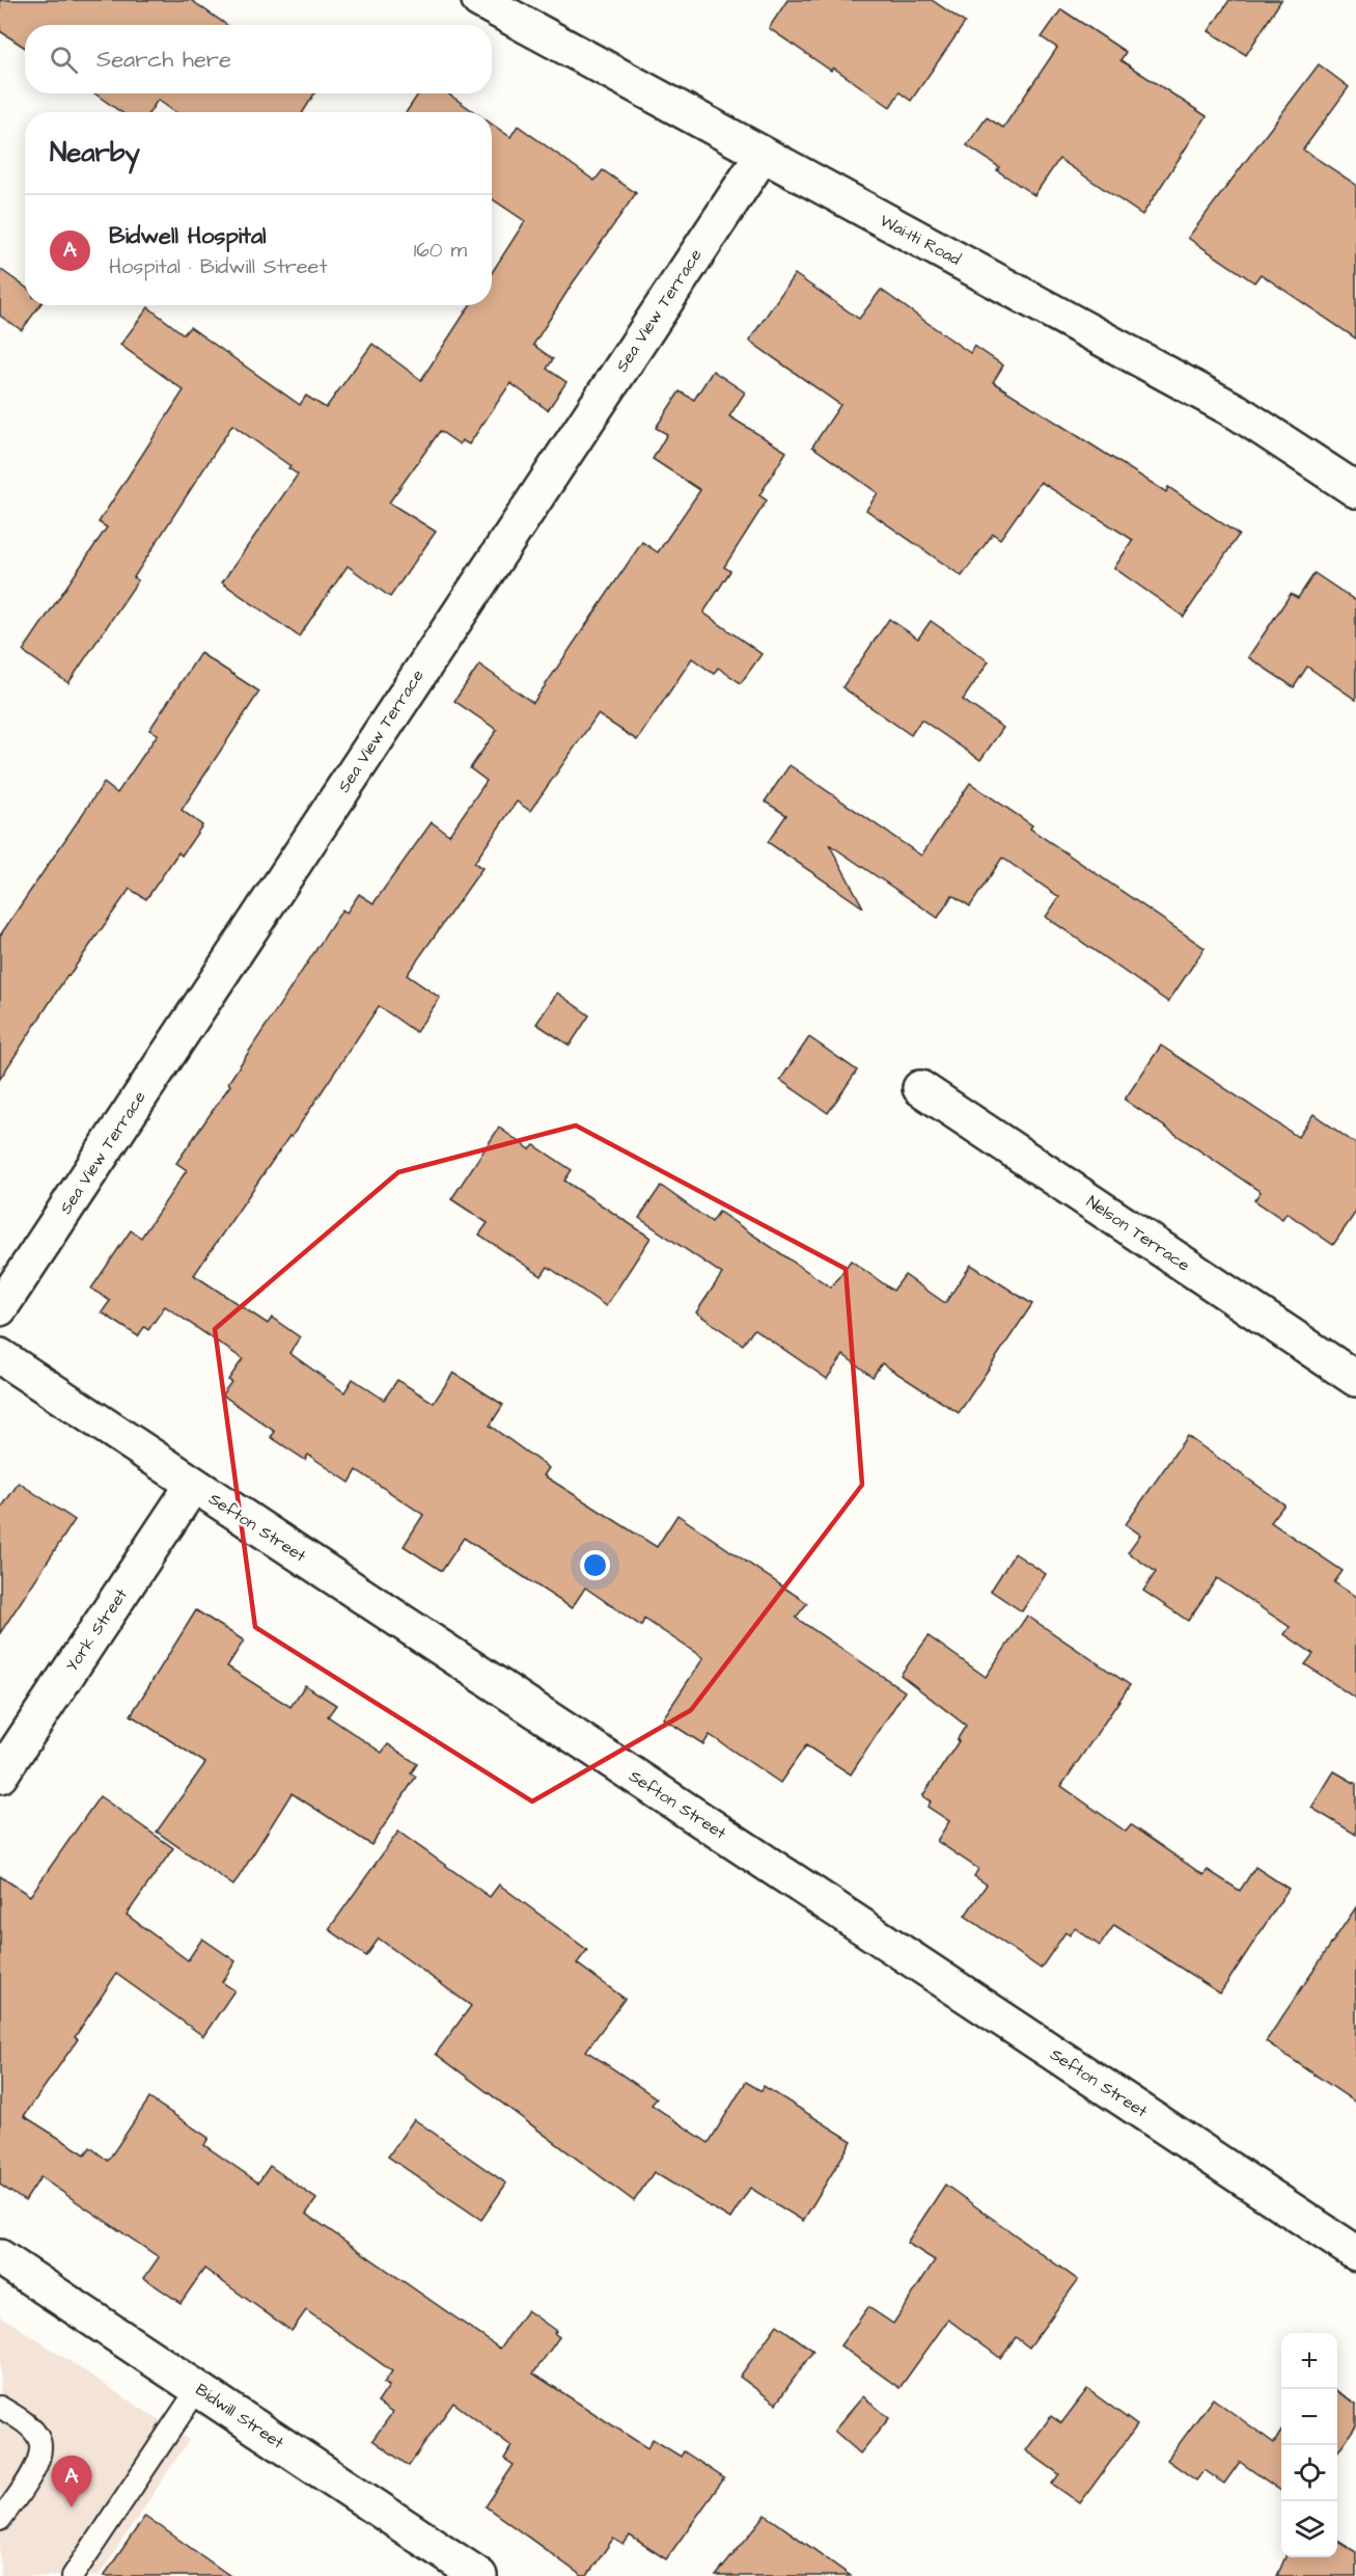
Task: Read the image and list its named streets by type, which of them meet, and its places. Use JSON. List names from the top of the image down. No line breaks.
{"streets":{"street":["Wai-Iti Road","Sea View Terrace","Nelson Terrace","Sefton Street","York Street","Bidwill Street"]},"crossings":[["Wai-Iti Road","Sea View Terrace"],["Sefton Street","York Street"]],"page":{"search":"Search here","heading":"Nearby","list":[{"mark":"A","name":"Bidwell Hospital","note":"Hospital · Bidwill Street","value":"160 m"}],"map_buttons":["+","−"],"pins":"A"}}
